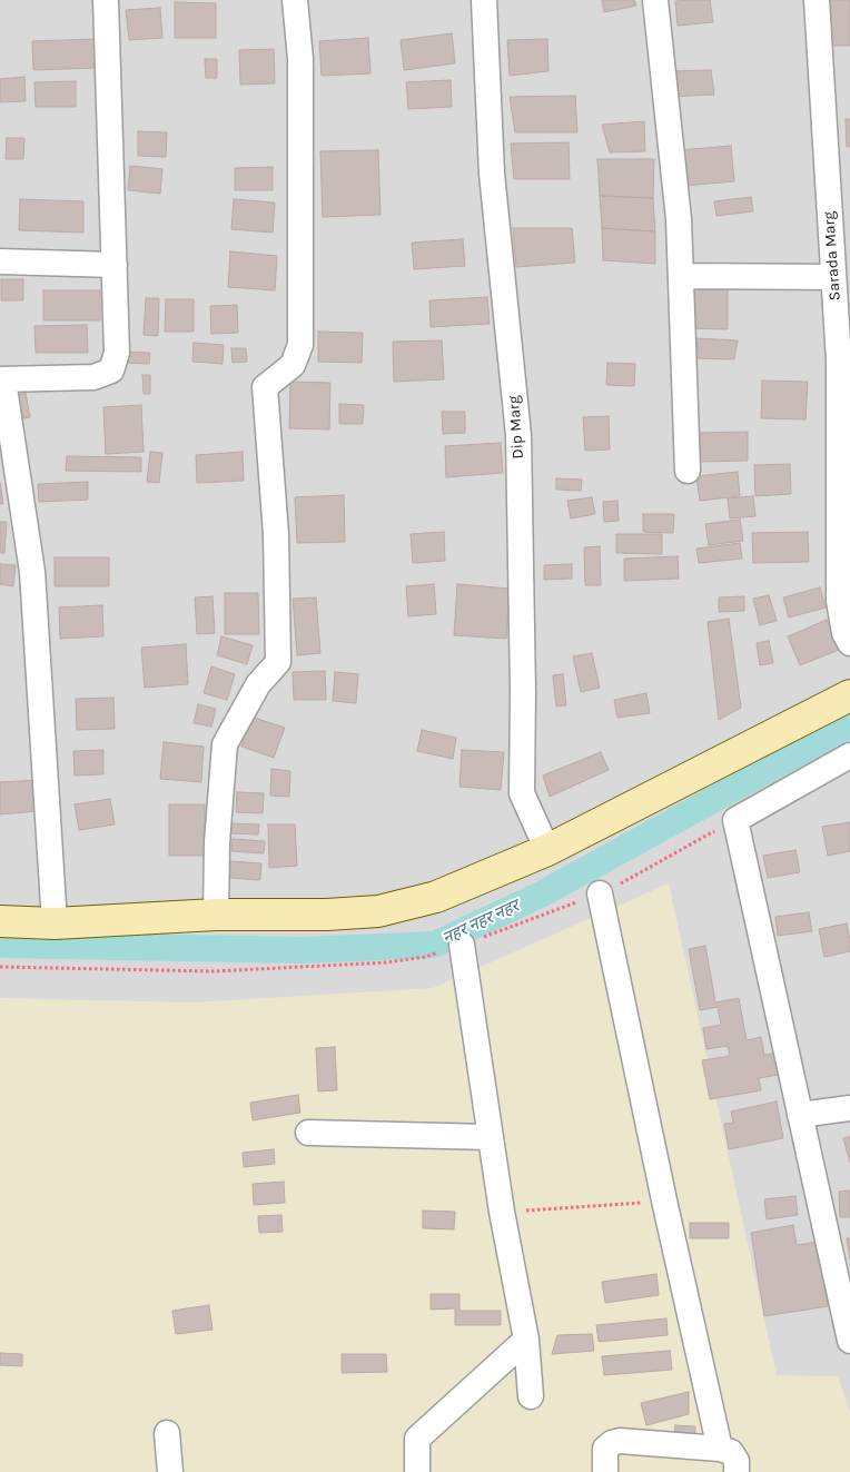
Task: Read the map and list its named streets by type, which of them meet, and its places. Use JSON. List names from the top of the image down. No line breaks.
{"streets":{"street":["Sarada Marg","Dip Marg"]},"water":["नहर नहर नहर"]}
